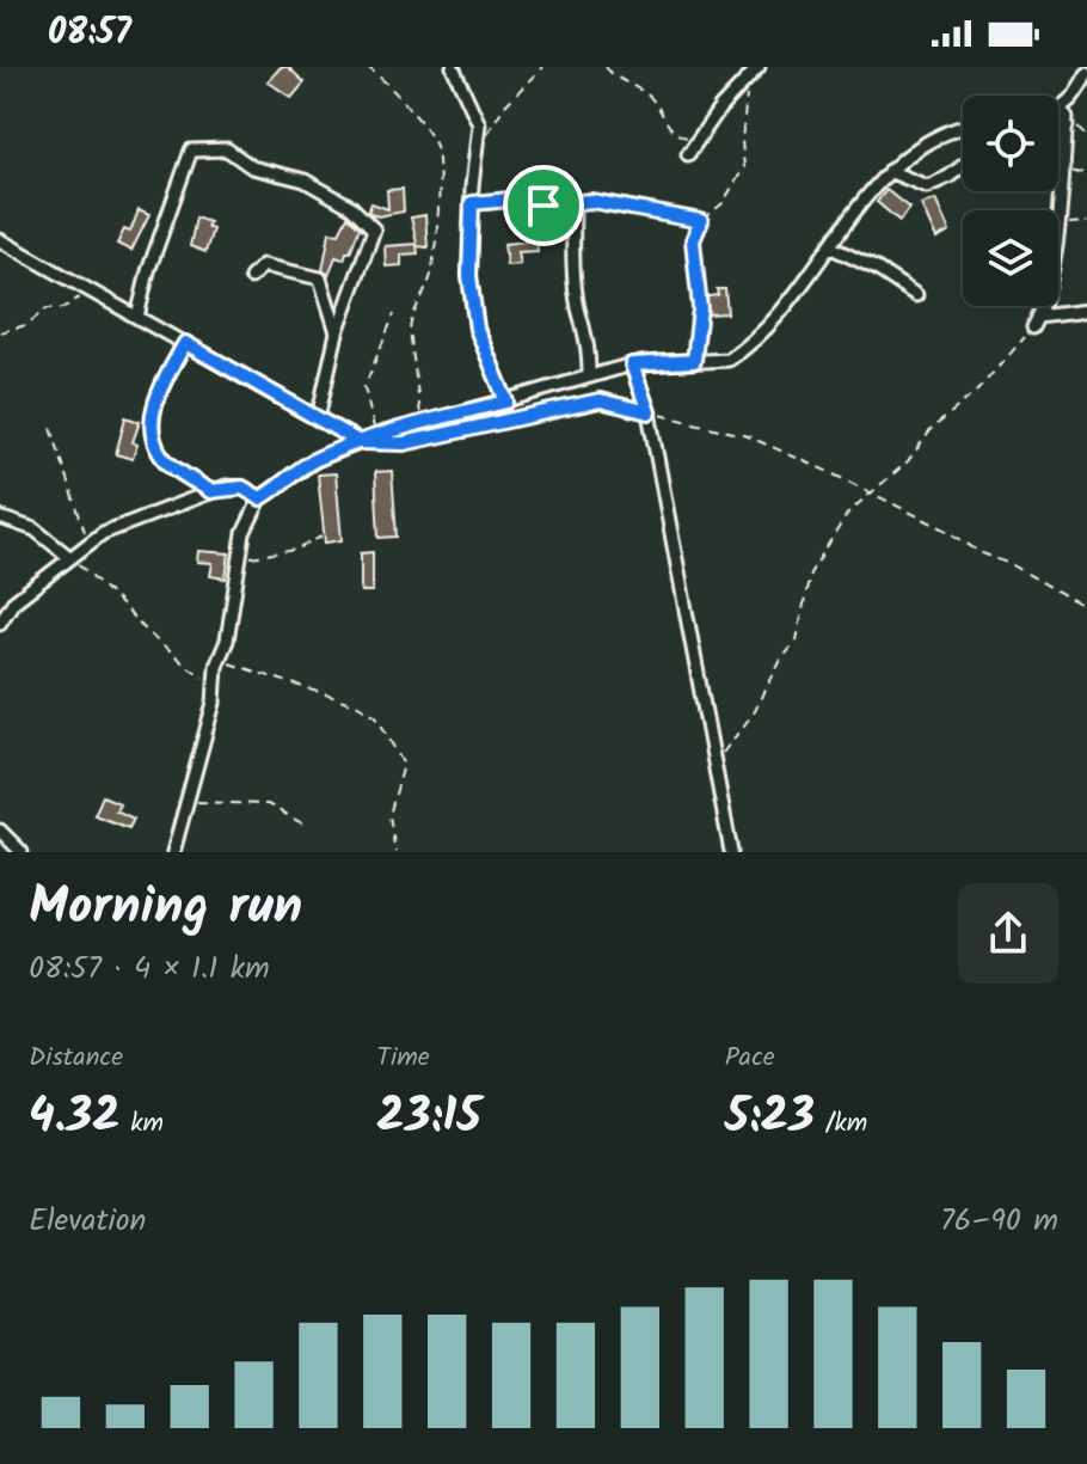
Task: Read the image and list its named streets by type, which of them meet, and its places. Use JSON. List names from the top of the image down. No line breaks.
{"page":{"status":"08:57","heading":["Morning run","08:57 · 4 × 1.1 km"],"stats":[["Distance","4.32 km"],["Time","23:15"],["Pace","5:23 /km"]],"chart":["Elevation","76–90 m"]}}
